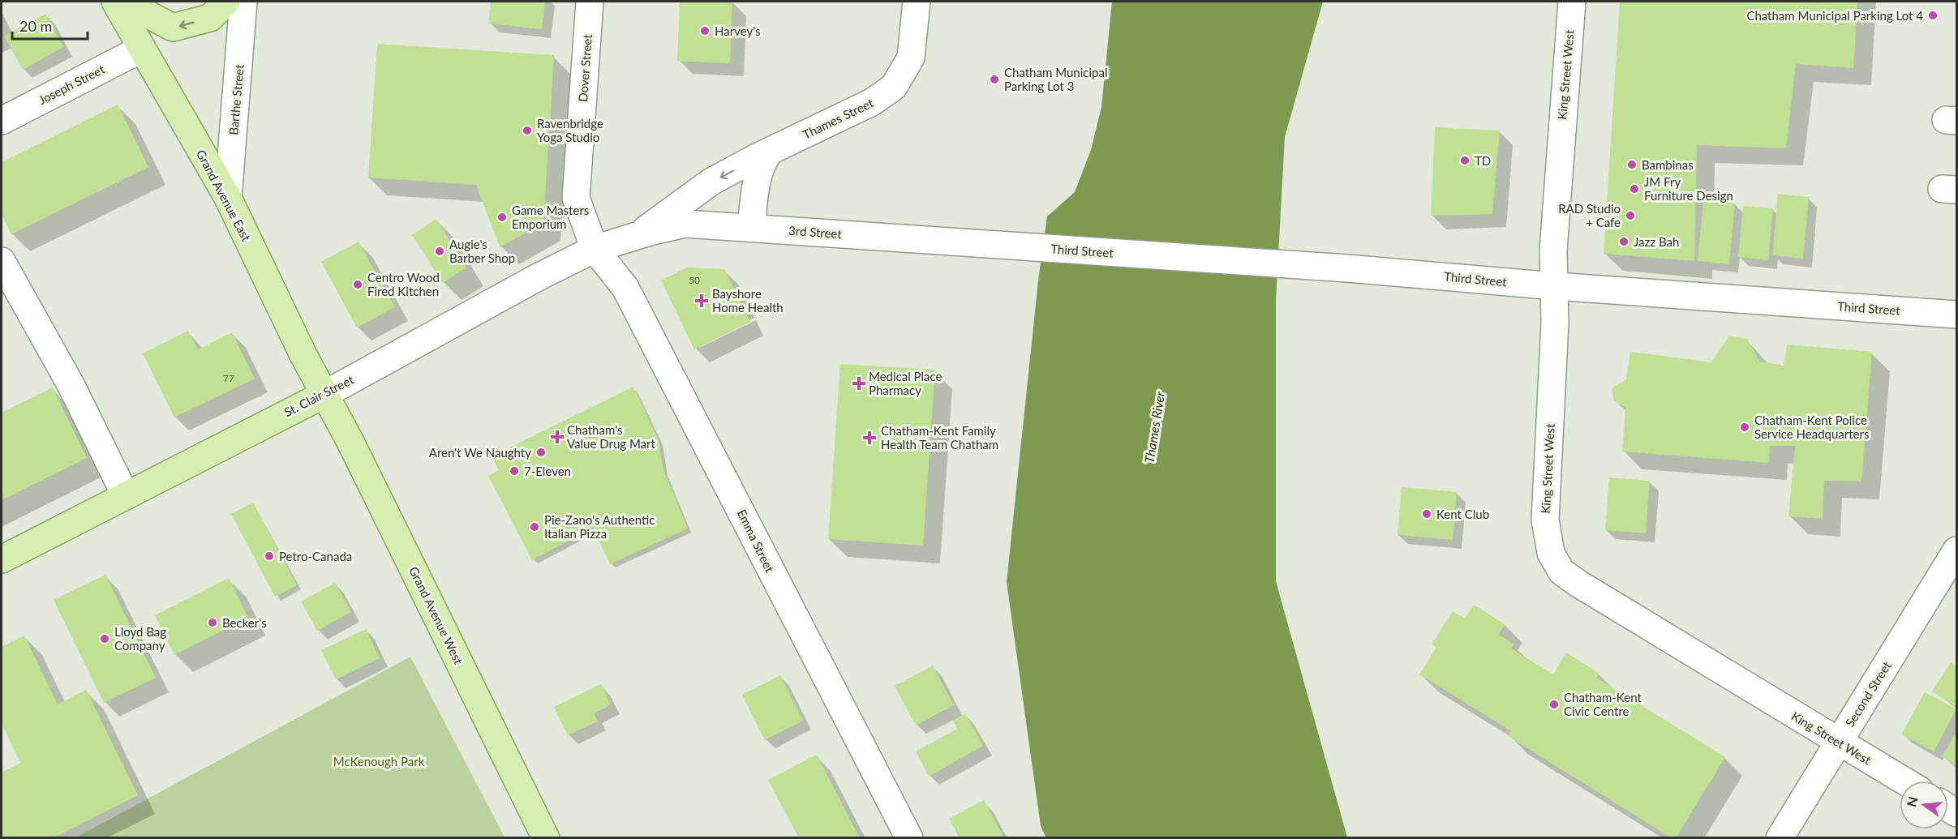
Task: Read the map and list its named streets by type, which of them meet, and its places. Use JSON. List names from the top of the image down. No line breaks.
{"streets":{"main road":["Grand Avenue East","St. Clair Street","Grand Avenue West"],"street":["Dover Street","King Street West","Joseph Street","Barthe Street","Thames Street","3rd Street","Third Street","Emma Street","Second Street"]},"crossings":[["Dover Street","St. Clair Street"],["Dover Street","Emma Street"],["King Street West","Third Street"],["King Street West","Second Street"],["Joseph Street","Grand Avenue East"],["Barthe Street","Grand Avenue East"],["Thames Street","3rd Street"],["Thames Street","St. Clair Street"],["Grand Avenue East","St. Clair Street"],["Grand Avenue East","Grand Avenue West"],["3rd Street","Third Street"],["3rd Street","St. Clair Street"],["St. Clair Street","Emma Street"],["St. Clair Street","Grand Avenue West"]],"one_way":["Thames Street"],"water":["Thames River"],"parks":["McKenough Park"],"places":{"other":["Chatham Municipal Parking Lot 4","Harvey's","Chatham Municipal Parking Lot 3","Ravenbridge Yoga Studio","TD","Bambinas","JM Fry Furniture Design","RAD Studio + Cafe","Game Masters Emporium","Jazz Bah","Augie's Barber Shop","Centro Wood Fired Kitchen","Chatham-Kent Police Service Headquarters","Aren't We Naughty","7-Eleven","Kent Club","Pie-Zano's Authentic Italian Pizza","Petro-Canada","Becker's","Lloyd Bag Company","Chatham-Kent Civic Centre"],"health":["Bayshore Home Health","Medical Place Pharmacy","Chatham's Value Drug Mart","Chatham-Kent Family Health Team Chatham"]},"house_numbers":["50","77"],"scale_bar":"20 m","north":"left"}
